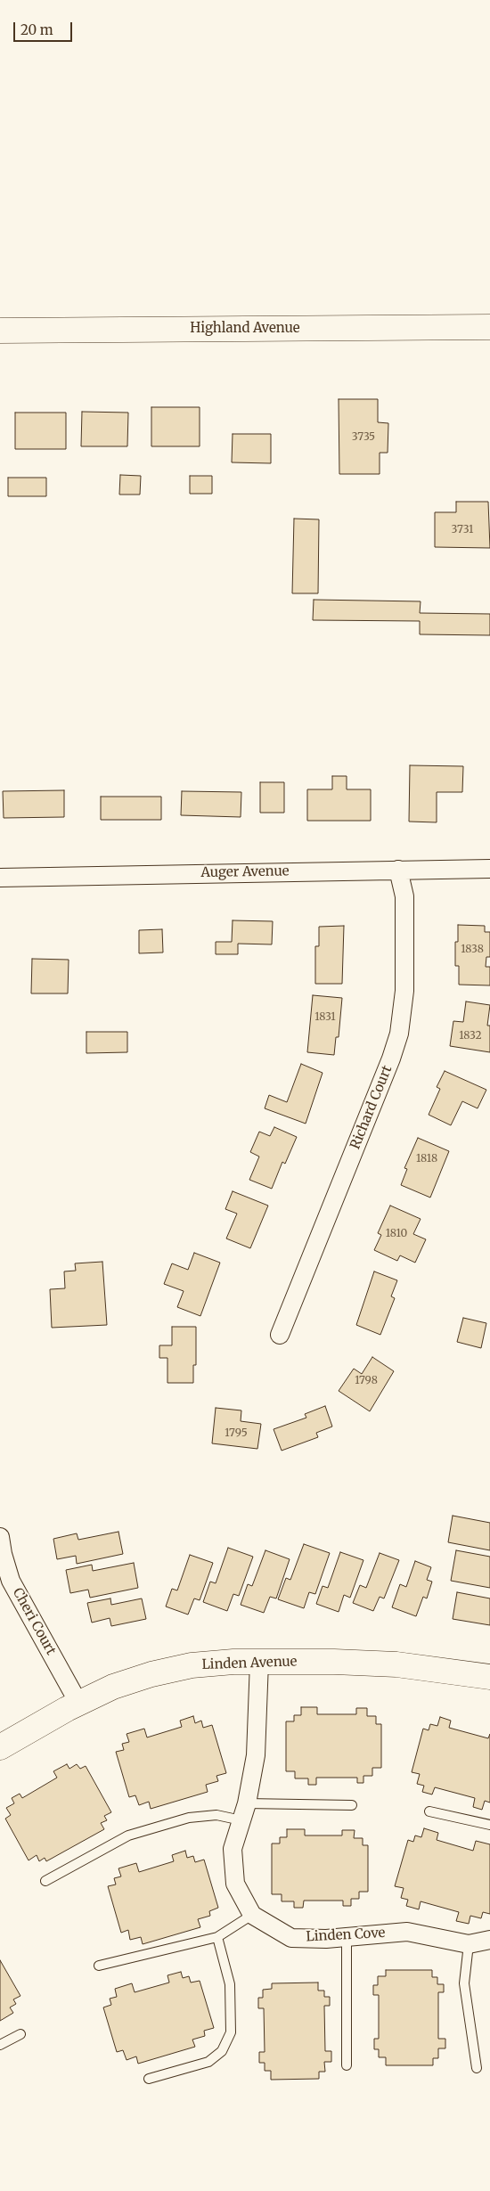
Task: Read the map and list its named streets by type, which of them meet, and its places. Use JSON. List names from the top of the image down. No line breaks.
{"streets":{"street":["Highland Avenue","Auger Avenue","Richard Court","Cheri Court","Linden Avenue","Linden Cove"]},"crossings":[["Auger Avenue","Richard Court"],["Cheri Court","Linden Avenue"]],"house_numbers":["3735","3731","1838","1831","1832","1818","1810","1798","1795"],"scale_bar":"20 m"}
